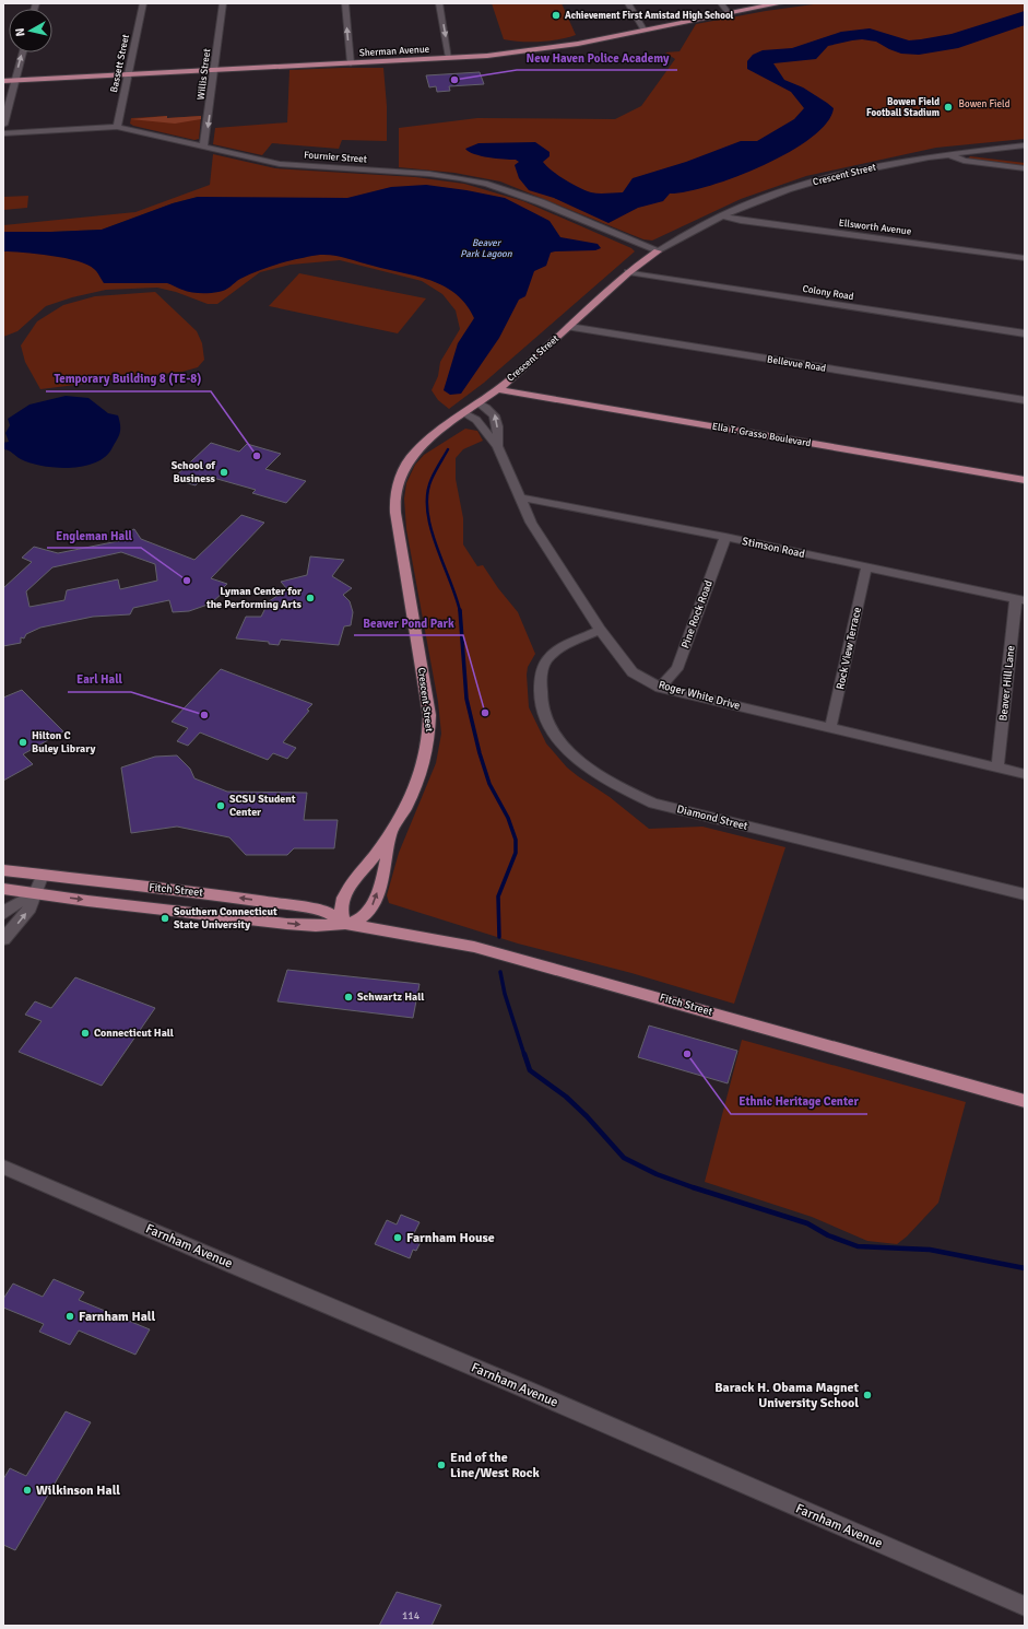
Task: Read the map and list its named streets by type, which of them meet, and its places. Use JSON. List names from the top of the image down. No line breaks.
{"streets":{"main road":["Sherman Avenue","Crescent Street","Ella T. Grasso Boulevard","Fitch Street"],"street":["Bassett Street","Willis Street","Fournier Street","Ellsworth Avenue","Colony Road","Bellevue Road","Stimson Road","Pine Rock Road","Rock View Terrace","Beaver Hill Lane","Roger White Drive","Diamond Street","Farnham Avenue"]},"crossings":[["Sherman Avenue","Bassett Street"],["Sherman Avenue","Willis Street"],["Bassett Street","Fournier Street"],["Willis Street","Fournier Street"],["Fournier Street","Crescent Street"],["Crescent Street","Ellsworth Avenue"],["Crescent Street","Colony Road"],["Crescent Street","Bellevue Road"],["Crescent Street","Ella T. Grasso Boulevard"],["Crescent Street","Roger White Drive"],["Crescent Street","Fitch Street"],["Stimson Road","Pine Rock Road"],["Stimson Road","Rock View Terrace"],["Stimson Road","Beaver Hill Lane"],["Stimson Road","Roger White Drive"],["Pine Rock Road","Roger White Drive"],["Rock View Terrace","Roger White Drive"],["Beaver Hill Lane","Roger White Drive"],["Roger White Drive","Diamond Street"]],"one_way":["Willis Street"],"water":["Beaver Park Lagoon"],"parks":["Bowen Field"],"places":["Achievement First Amistad High School","New Haven Police Academy","Bowen Field Football Stadium","Temporary Building 8 (TE-8)","School of Business","Engleman Hall","Lyman Center for the Performing Arts","Beaver Pond Park","Earl Hall","Hilton C Buley Library","SCSU Student Center","Southern Connecticut State University","Schwartz Hall","Connecticut Hall","Ethnic Heritage Center","Farnham House","Farnham Hall","Barack H. Obama Magnet University School","End of the Line/West Rock","Wilkinson Hall"],"house_numbers":["114"],"north":"left"}
